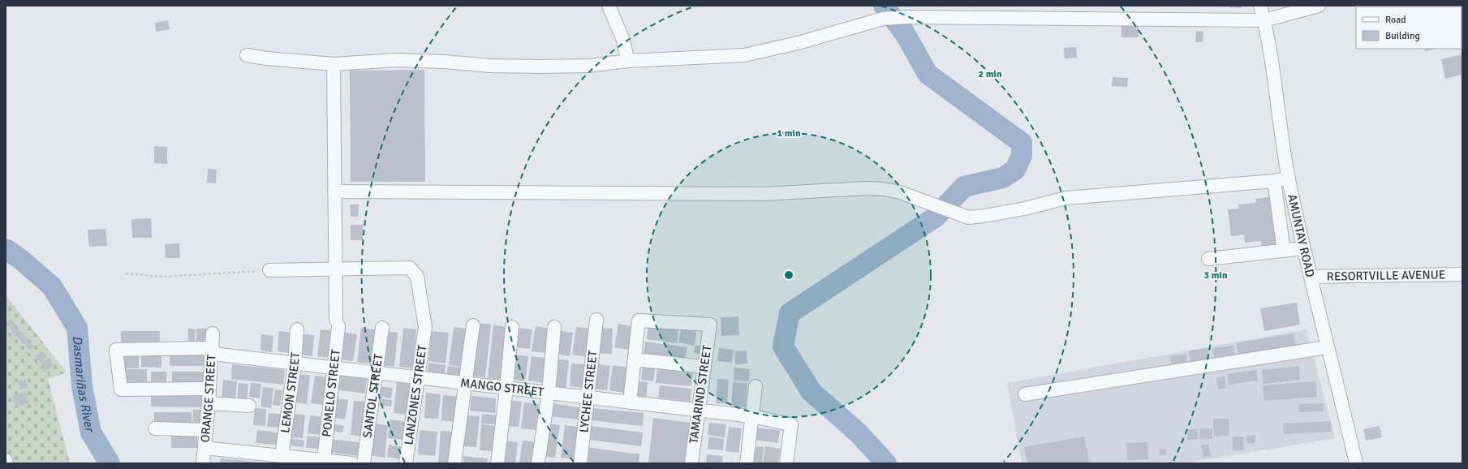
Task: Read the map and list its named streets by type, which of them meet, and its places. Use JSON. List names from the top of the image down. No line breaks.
{"streets":{"street":["AMUNTAY ROAD","RESORTVILLE AVENUE","MANGO STREET","LYCHEE STREET","LEMON STREET","POMELO STREET","TAMARIND STREET","LANZONES STREET","SANTOL STREET","ORANGE STREET"]},"crossings":[["AMUNTAY ROAD","RESORTVILLE AVENUE"],["MANGO STREET","LYCHEE STREET"],["MANGO STREET","LEMON STREET"],["MANGO STREET","POMELO STREET"],["MANGO STREET","TAMARIND STREET"],["MANGO STREET","LANZONES STREET"],["MANGO STREET","SANTOL STREET"],["MANGO STREET","ORANGE STREET"],["POMELO STREET","LANZONES STREET"]],"water":["Dasmariñas River"],"legend":["Road","Building"],"rings":["2 min","1 min","3 min"]}
